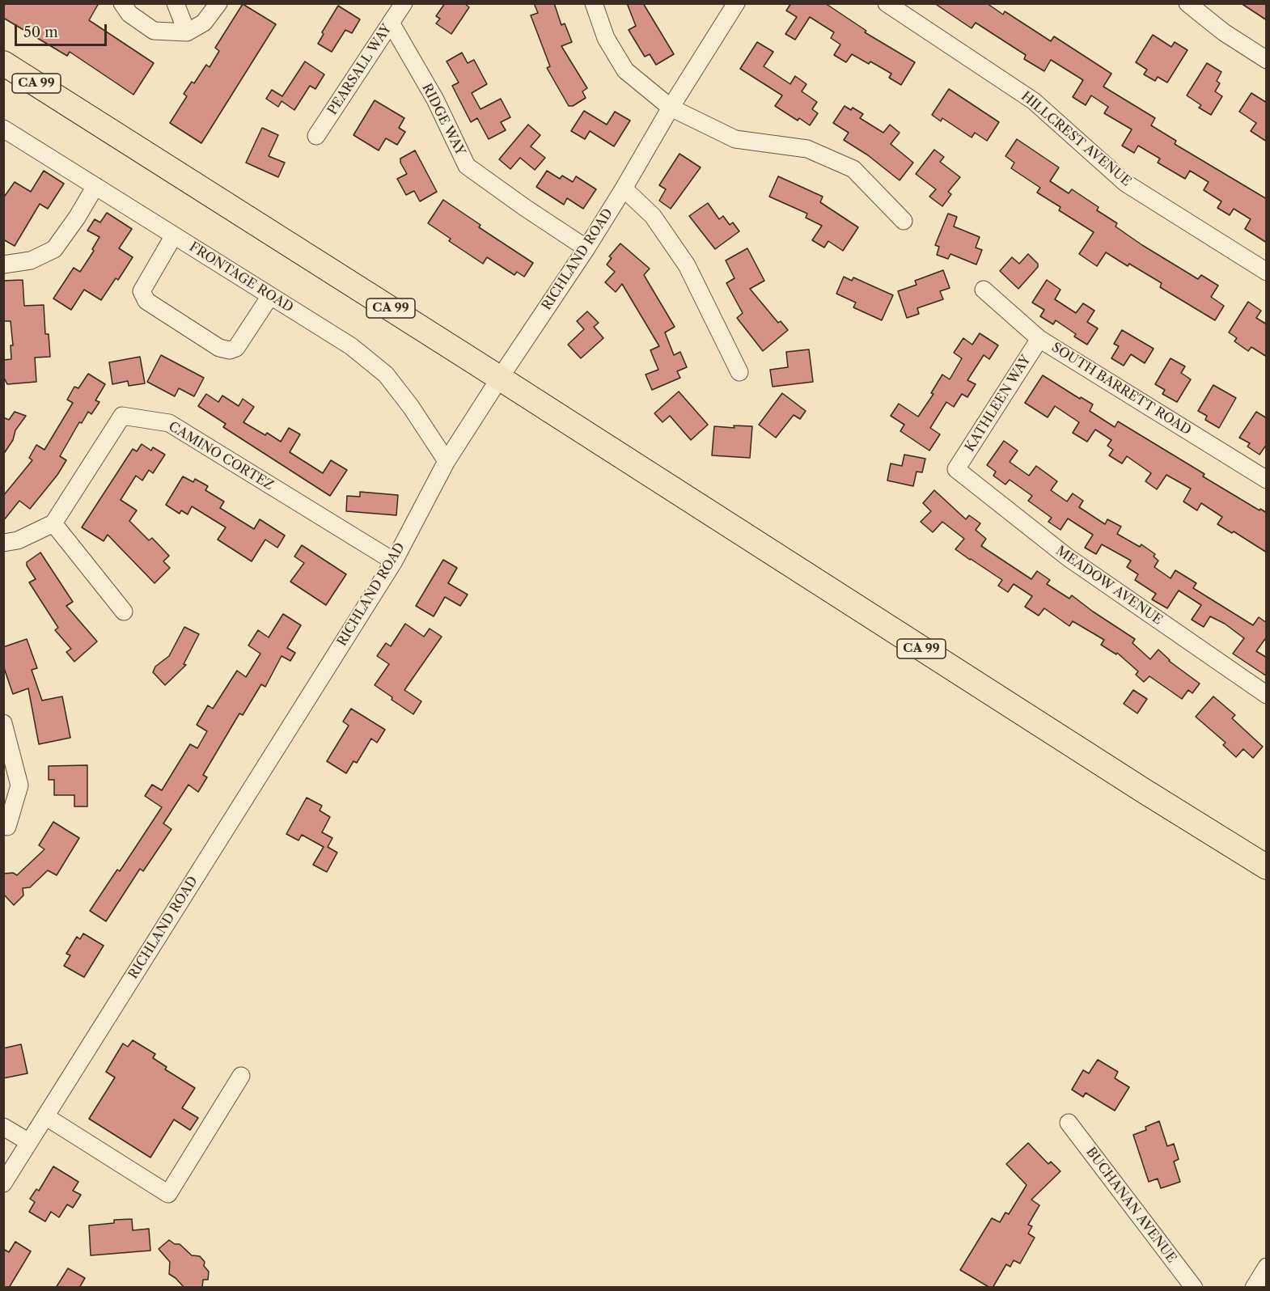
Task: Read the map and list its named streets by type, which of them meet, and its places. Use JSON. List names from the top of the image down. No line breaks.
{"streets":{"highway":["CA 99"],"street":["PEARSALL WAY","RIDGE WAY","HILLCREST AVENUE","RICHLAND ROAD","FRONTAGE ROAD","SOUTH BARRETT ROAD","KATHLEEN WAY","CAMINO CORTEZ","MEADOW AVENUE","BUCHANAN AVENUE"]},"crossings":[["PEARSALL WAY","RIDGE WAY"],["CA 99","RICHLAND ROAD"],["RIDGE WAY","RICHLAND ROAD"],["RICHLAND ROAD","FRONTAGE ROAD"],["RICHLAND ROAD","CAMINO CORTEZ"],["SOUTH BARRETT ROAD","KATHLEEN WAY"],["KATHLEEN WAY","MEADOW AVENUE"]],"scale_bar":"50 m"}
